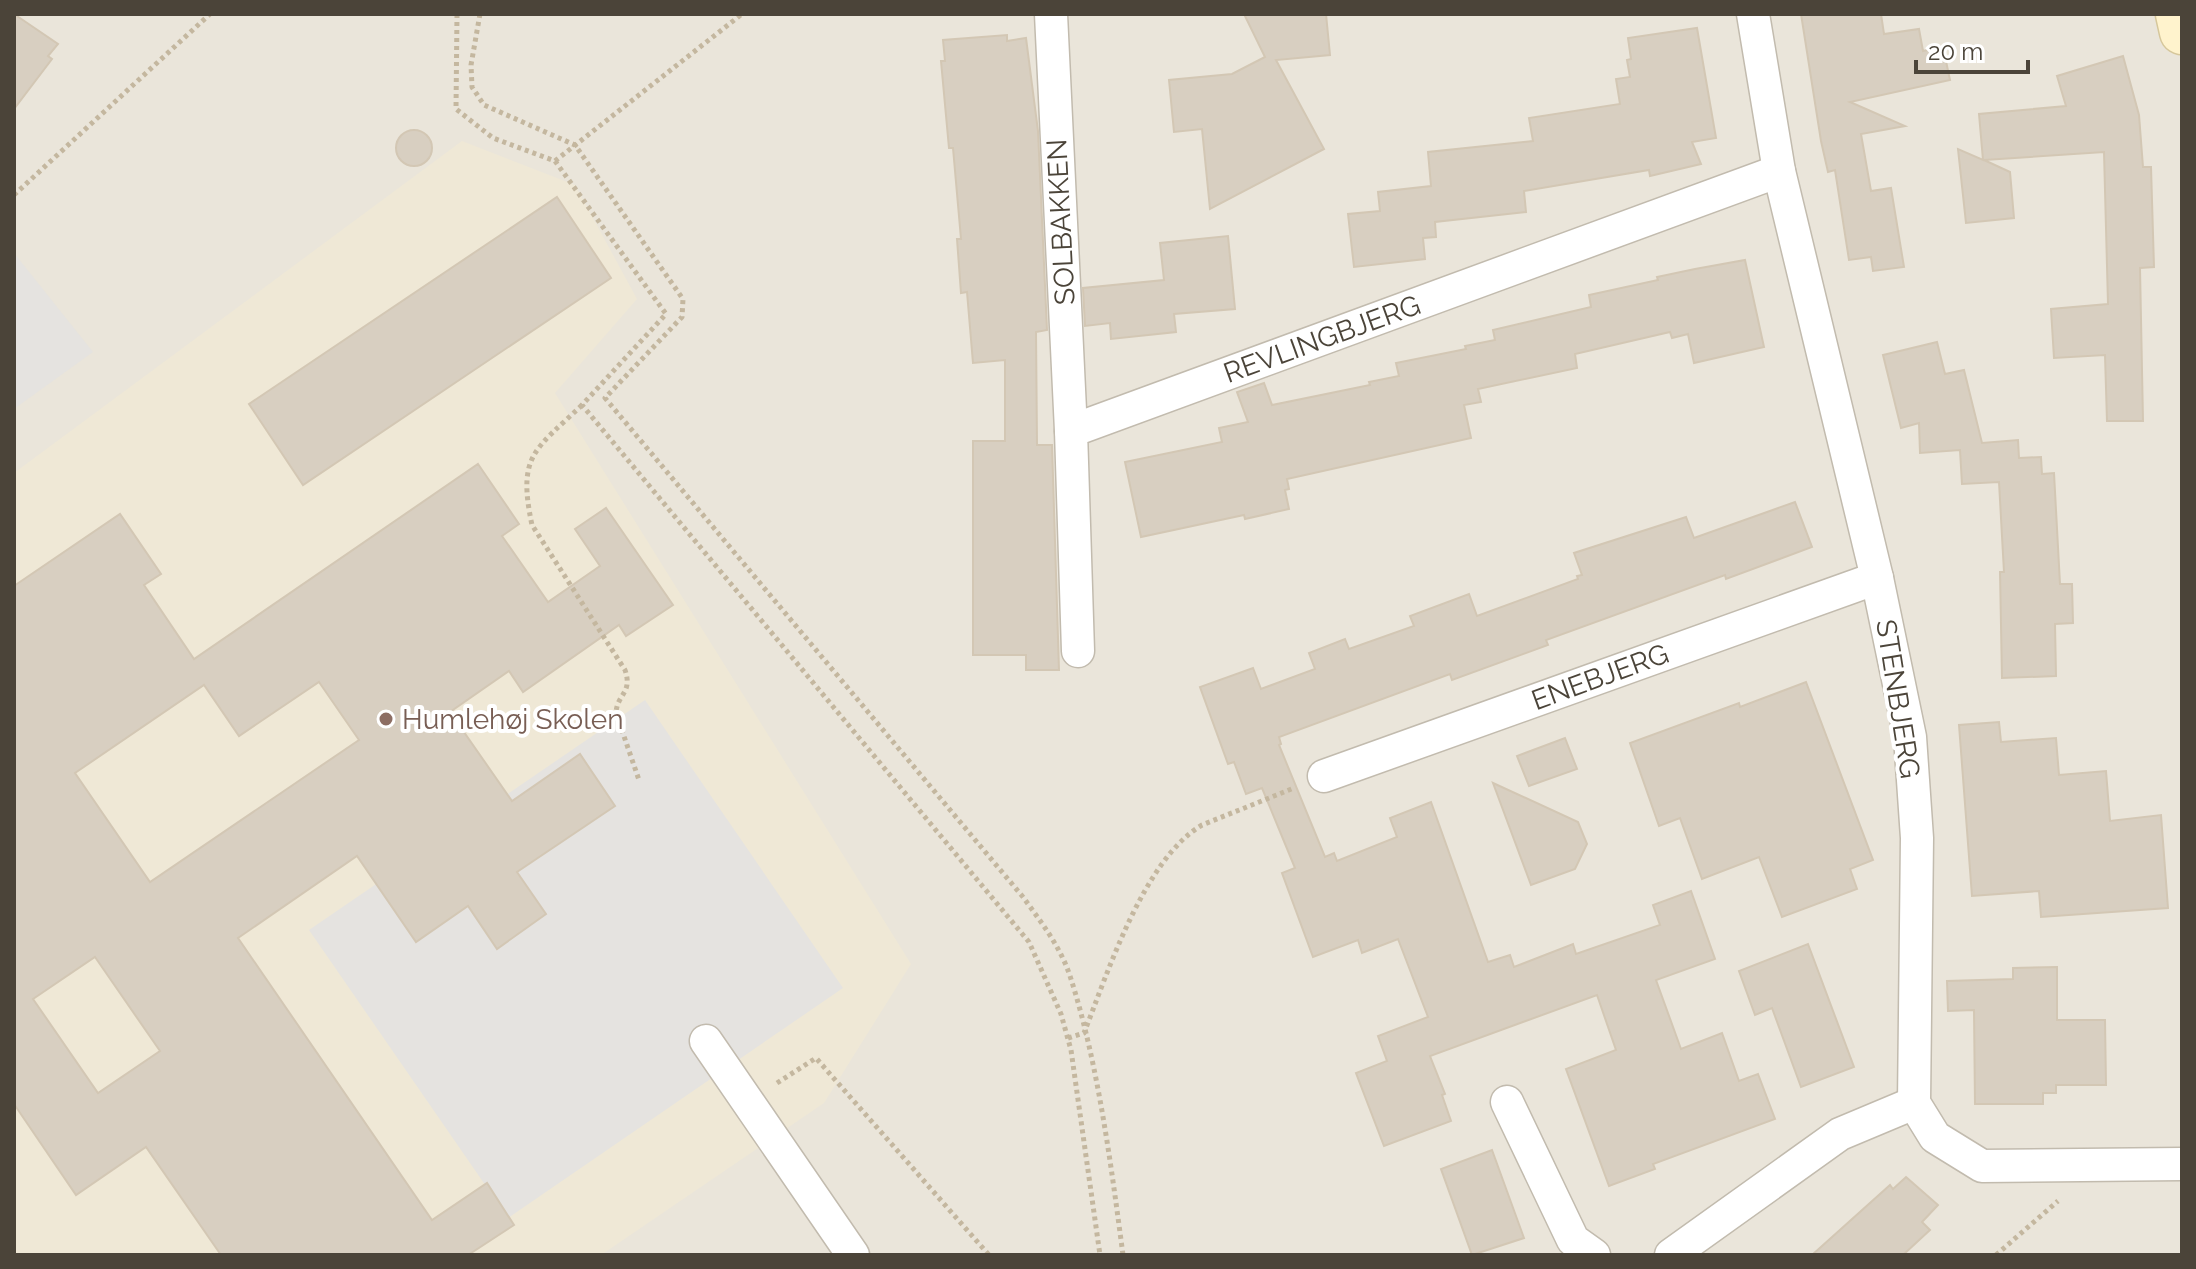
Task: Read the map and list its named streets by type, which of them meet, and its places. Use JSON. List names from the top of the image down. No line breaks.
{"streets":{"street":["SOLBAKKEN","REVLINGBJERG","ENEBJERG","STENBJERG"]},"crossings":[["SOLBAKKEN","REVLINGBJERG"],["REVLINGBJERG","STENBJERG"],["ENEBJERG","STENBJERG"]],"places":["Humlehøj Skolen"],"scale_bar":"20 m"}
